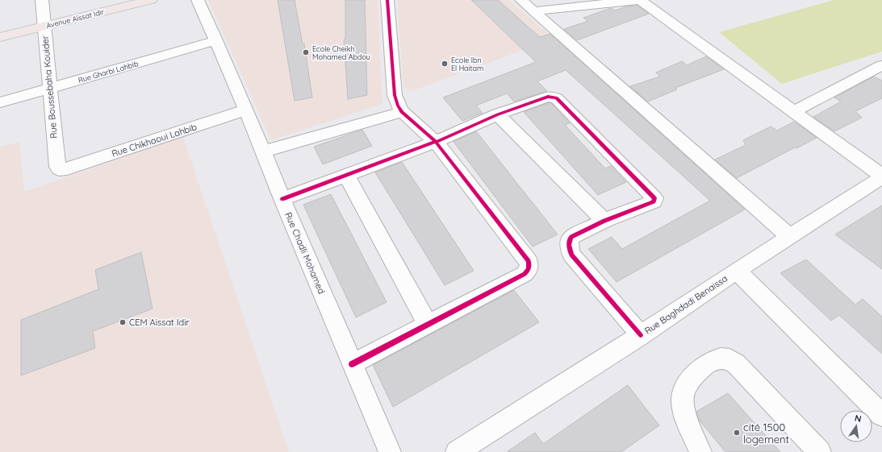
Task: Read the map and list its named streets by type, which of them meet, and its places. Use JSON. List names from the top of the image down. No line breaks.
{"streets":{"main road":["Avenue Aïssat Idir"],"street":["Rue Gharbi Lahbib","Rue Boussebaha Kouider","Rue Chikhaoui Lahbib","Rue Chadli Mohamed","Rue Baghdadi Benaissa"]},"crossings":[["Avenue Aïssat Idir","Rue Boussebaha Kouider"],["Rue Gharbi Lahbib","Rue Boussebaha Kouider"],["Rue Gharbi Lahbib","Rue Chadli Mohamed"],["Rue Boussebaha Kouider","Rue Chikhaoui Lahbib"],["Rue Chikhaoui Lahbib","Rue Chadli Mohamed"]],"places":["Ecole Cheikh Mohamed Abdou","Ecole Ibn El Haitam","CEM Aissat Idir","cité 1500 logement"],"north":"top"}
